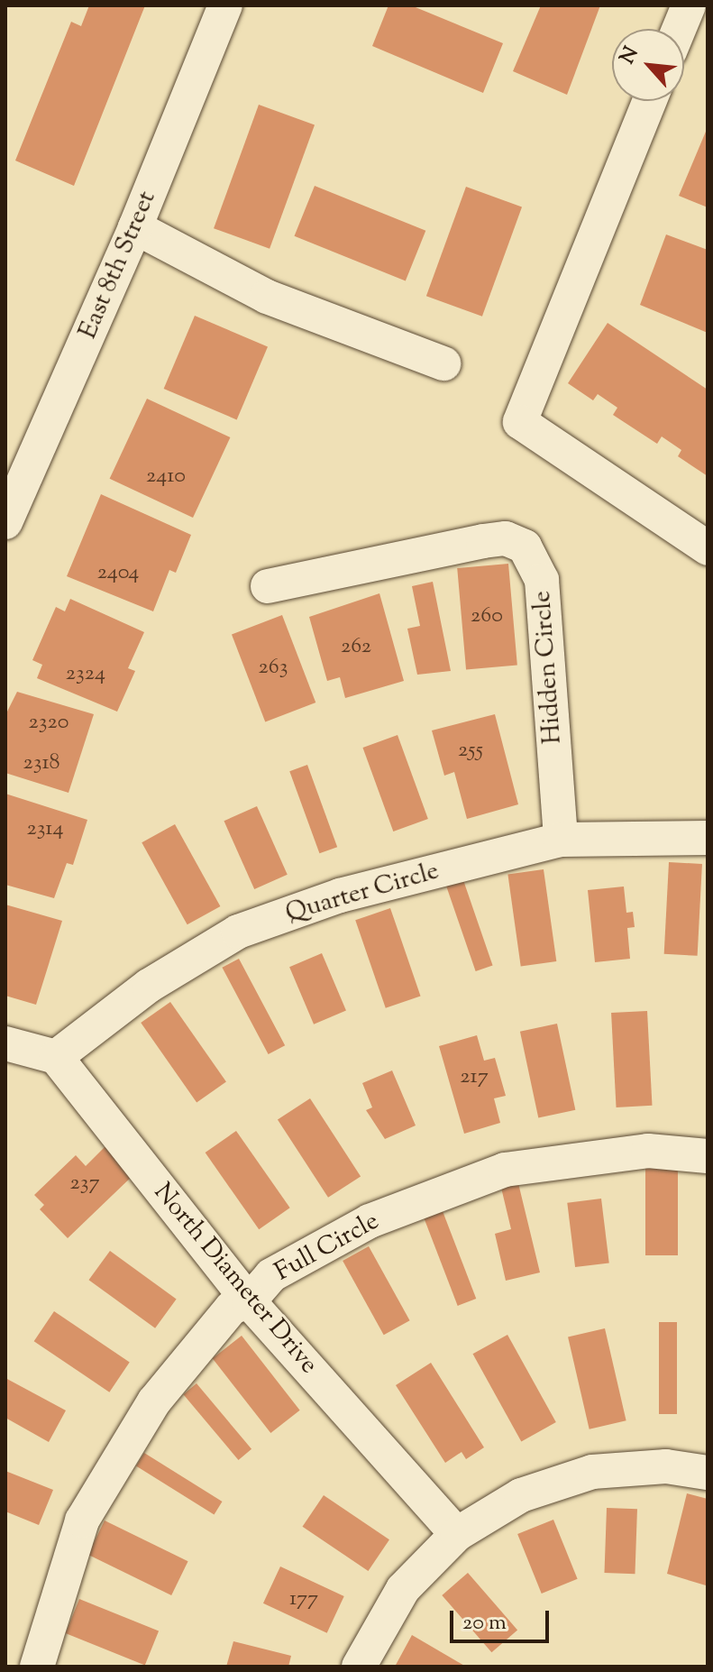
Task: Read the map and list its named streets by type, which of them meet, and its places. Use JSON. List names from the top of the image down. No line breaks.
{"streets":{"street":["East 8th Street","Hidden Circle","Quarter Circle","Full Circle","North Diameter Drive"]},"crossings":[["Hidden Circle","Quarter Circle"],["Quarter Circle","North Diameter Drive"],["Full Circle","North Diameter Drive"]],"house_numbers":["2410","2404","260","262","263","2324","2320","255","2318","2314","217","237","177"],"scale_bar":"20 m","north":"top left"}
